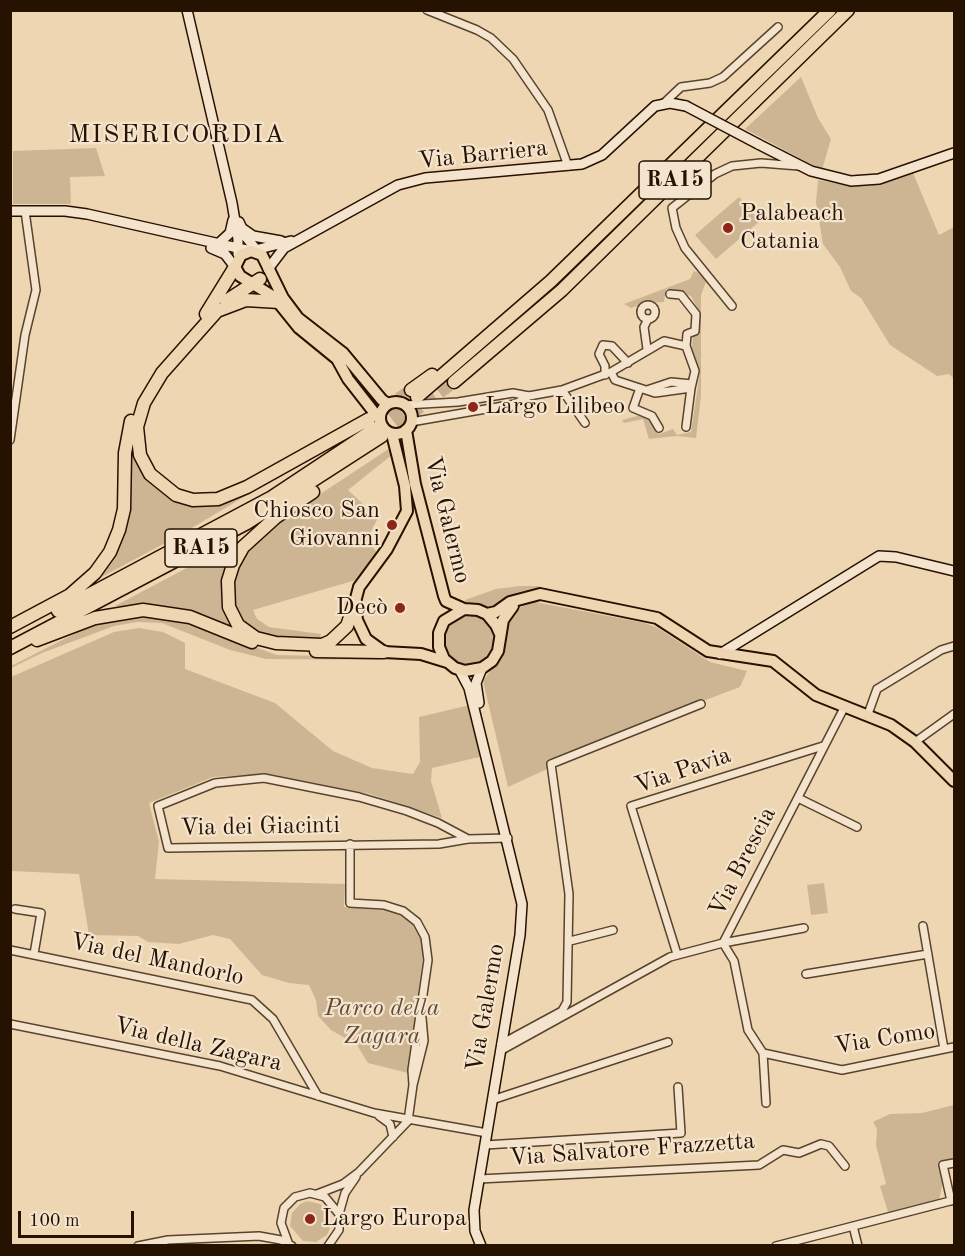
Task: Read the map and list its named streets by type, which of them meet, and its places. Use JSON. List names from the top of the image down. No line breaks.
{"streets":{"highway":["RA15"],"main road":["Via Barriera","Via Galermo"],"street":["Via Pavia","Via dei Giacinti","Via Brescia","Via del Mandorlo","Via Como","Via della Zagara","Via Salvatore Frazzetta"]},"crossings":[["RA15","Via Galermo"],["Via Galermo","Via dei Giacinti"],["Via Galermo","Via Brescia"],["Via Galermo","Via Salvatore Frazzetta"],["Via Pavia","Via Brescia"],["Via del Mandorlo","Via della Zagara"]],"districts":["MISERICORDIA"],"parks":["Parco della Zagara"],"places":["Palabeach Catania","Largo Lilibeo","Chiosco San Giovanni","Decò","Largo Europa"],"scale_bar":"100 m"}
